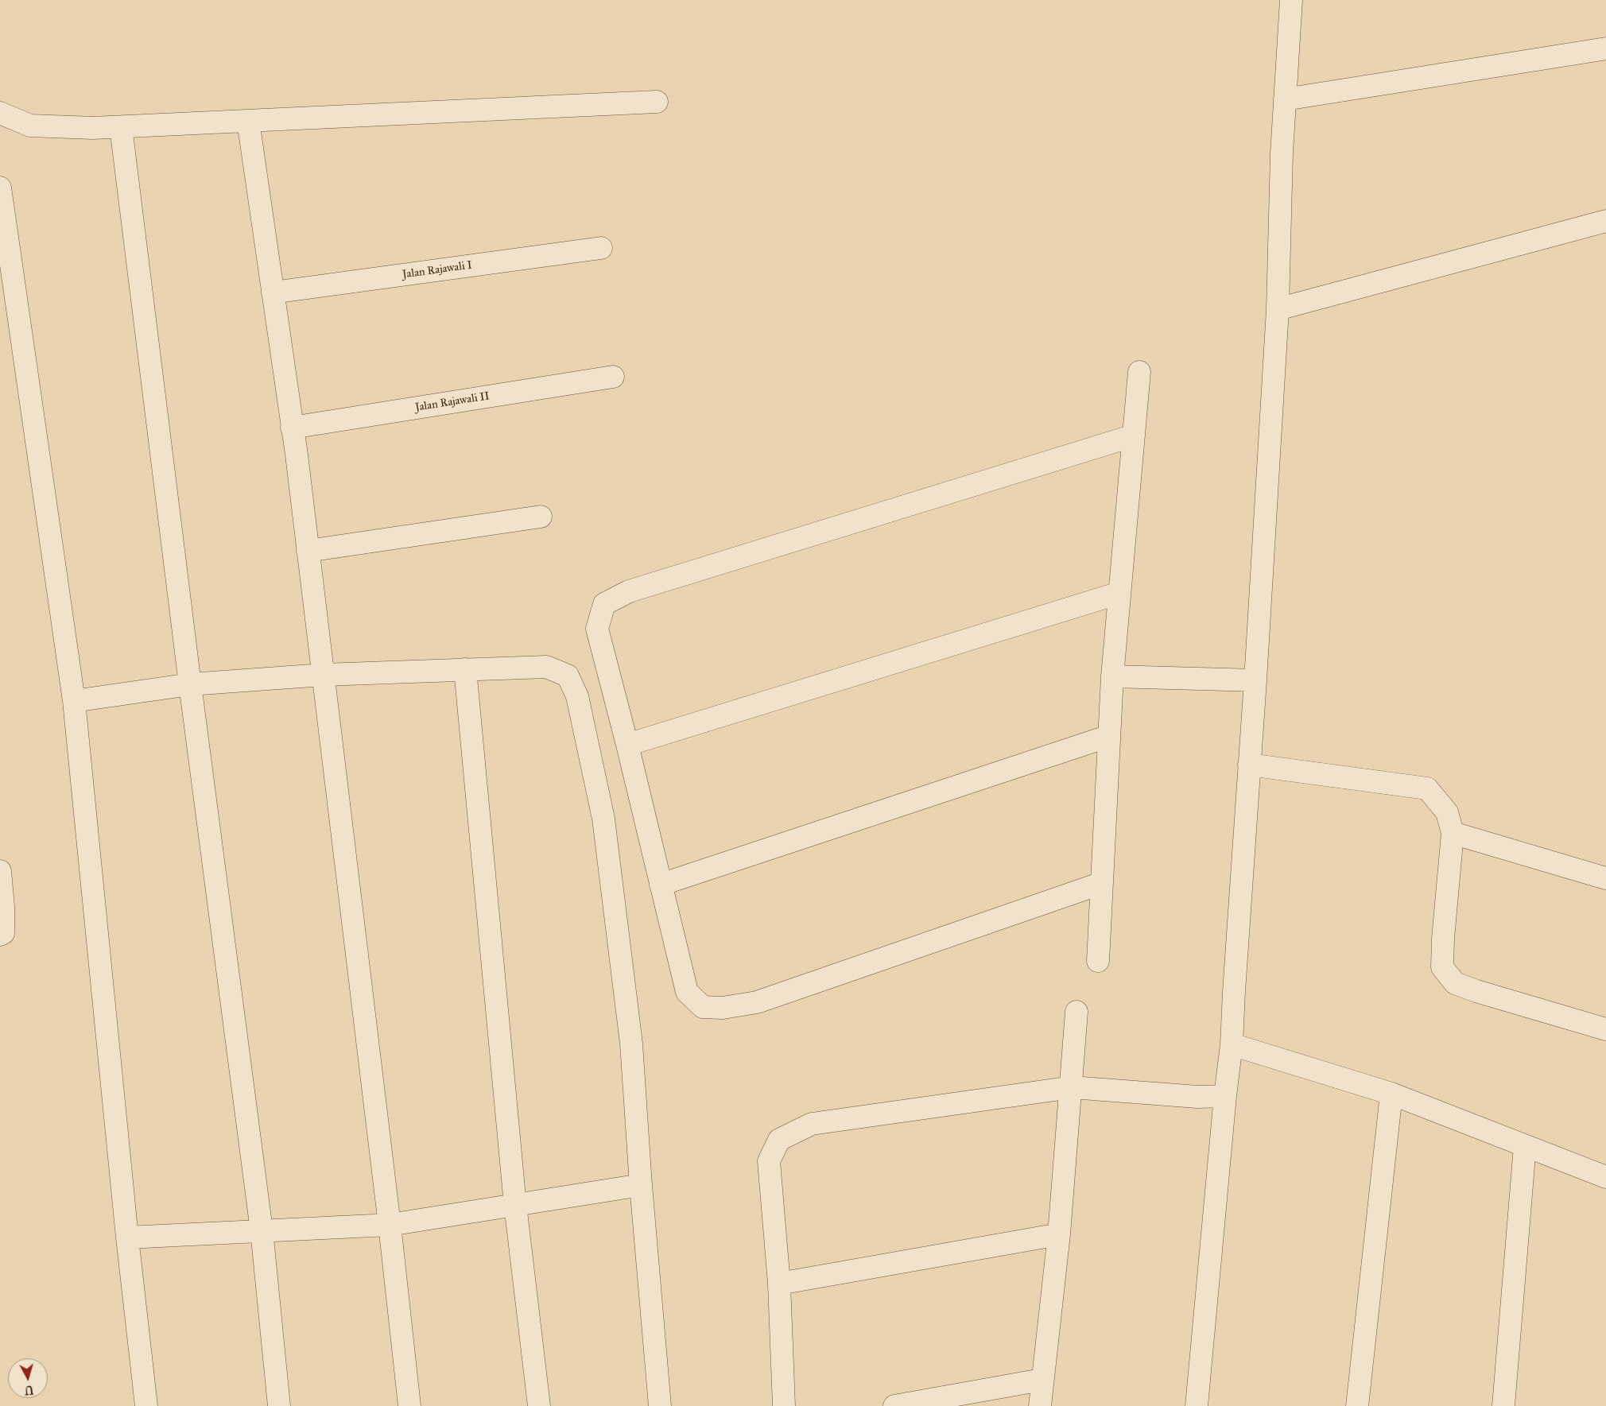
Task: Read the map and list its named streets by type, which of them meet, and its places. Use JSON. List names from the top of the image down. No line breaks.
{"streets":{"street":["Jalan Rajawali I","Jalan Rajawali II"]},"north":"bottom"}
